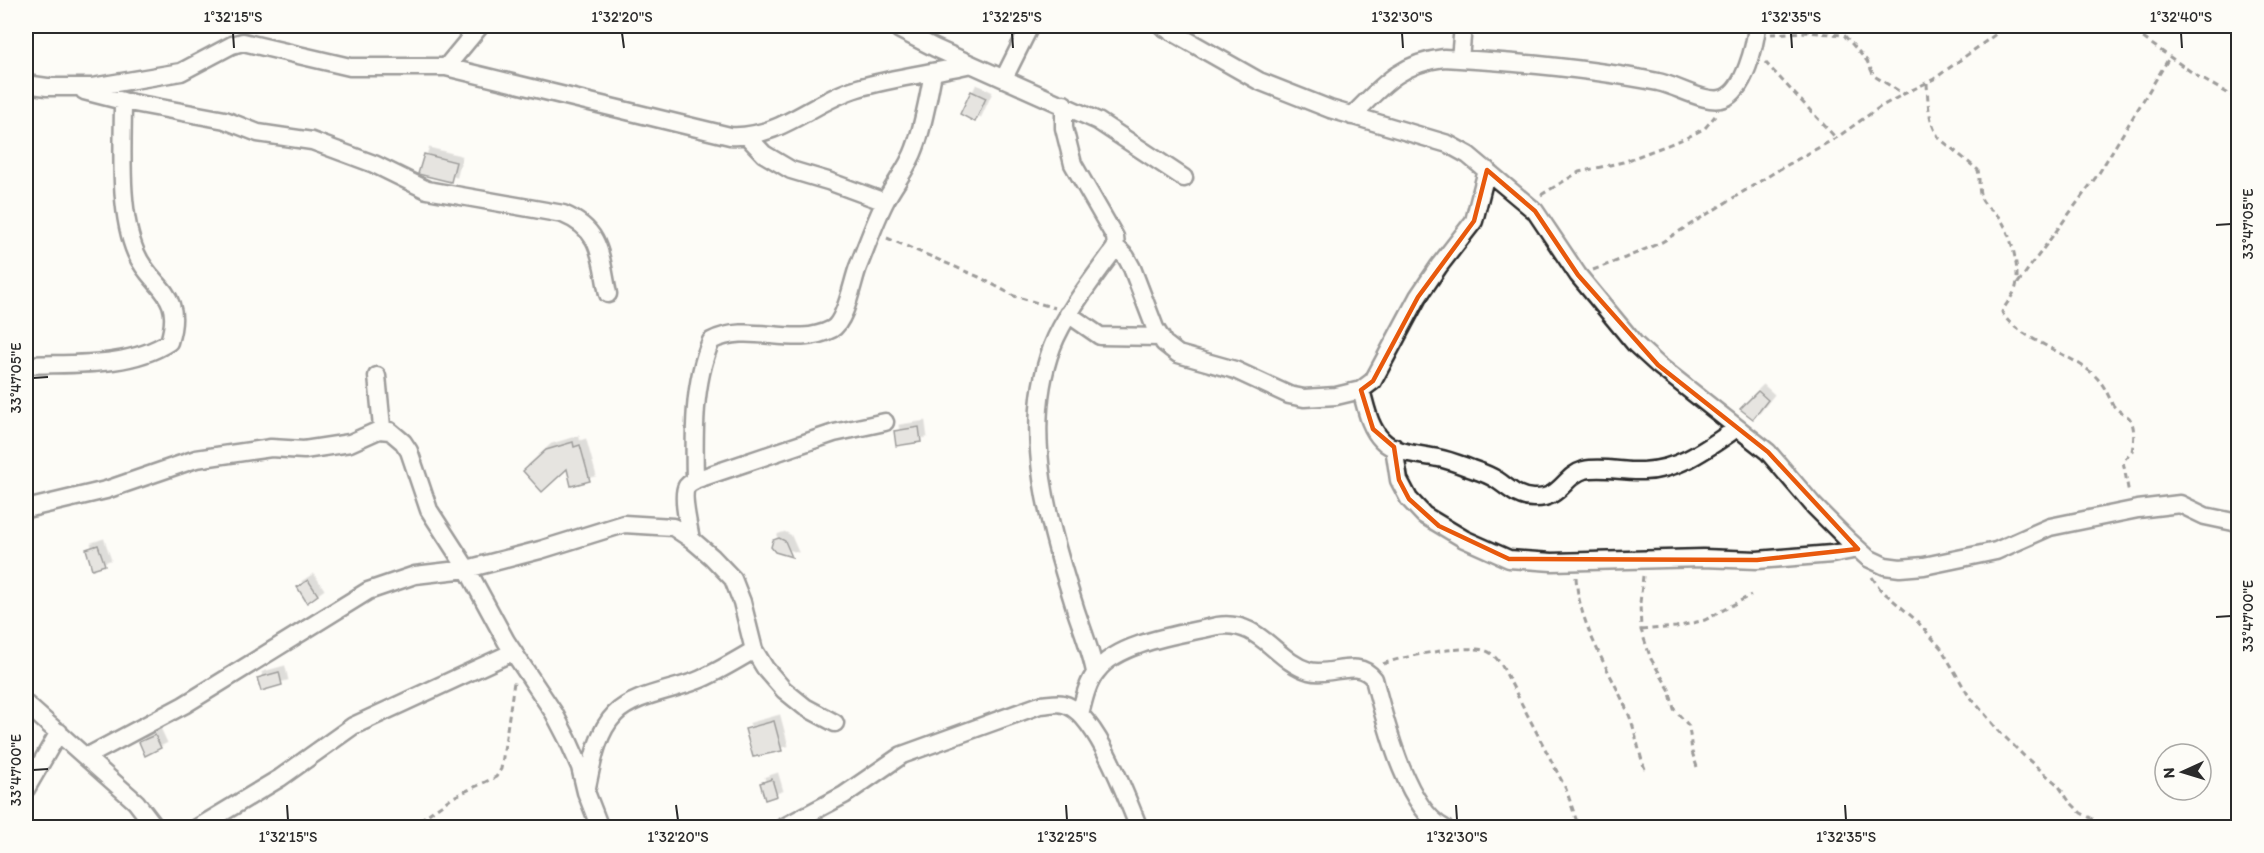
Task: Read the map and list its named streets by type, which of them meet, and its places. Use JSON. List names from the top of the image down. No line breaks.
{"north":"left","coordinates":["1°32'15\"S","1°32'20\"S","1°32'25\"S","1°32'30\"S","1°32'35\"S","1°32'40\"S","33°47'05\"E","33°47'00\"E"]}
